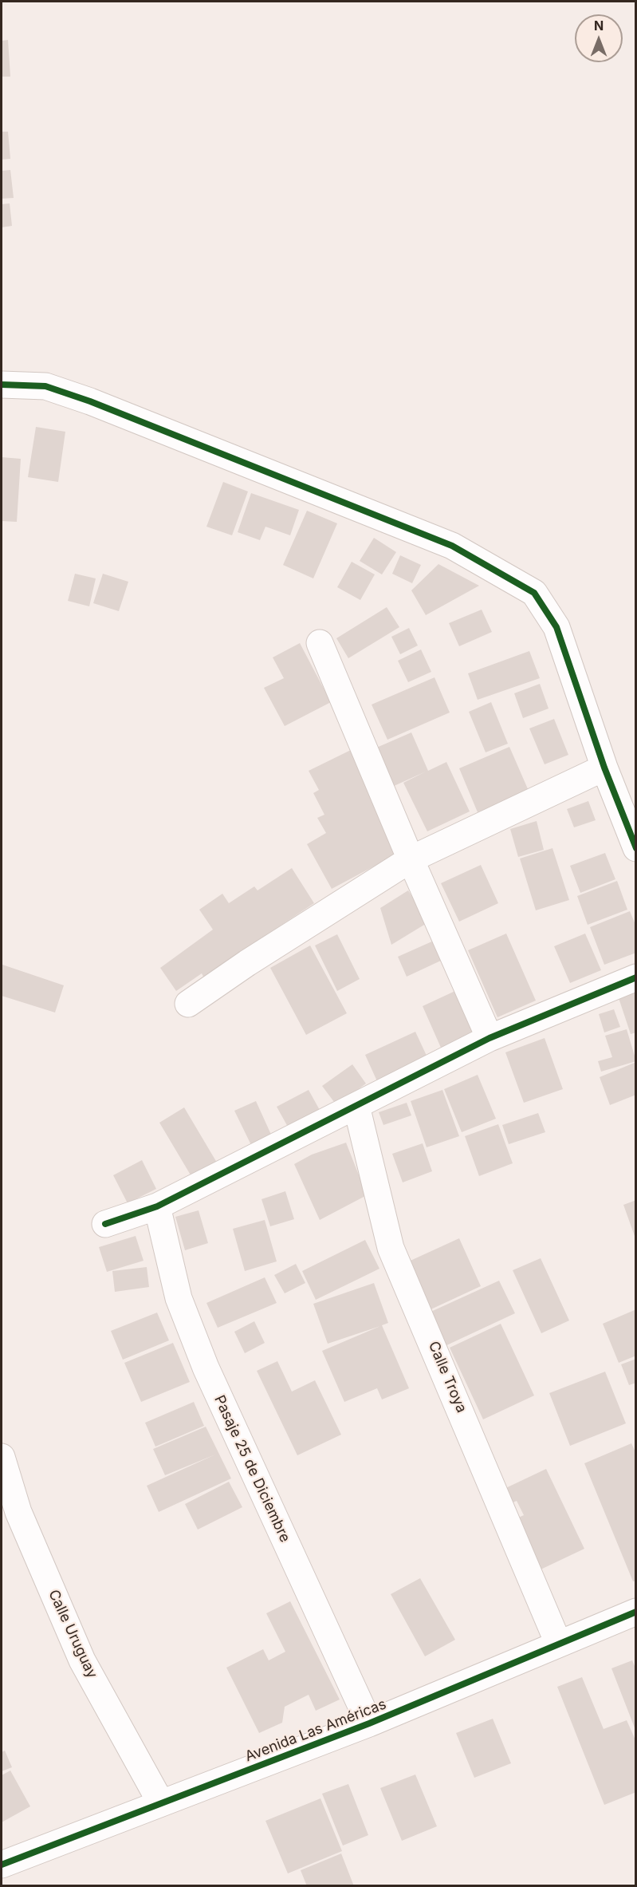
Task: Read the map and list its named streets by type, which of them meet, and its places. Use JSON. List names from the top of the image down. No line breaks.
{"streets":{"street":["Calle Troya","Pasaje 25 de Diciembre","Calle Uruguay","Avenida Las Américas"]},"crossings":[["Calle Troya","Avenida Las Américas"],["Pasaje 25 de Diciembre","Avenida Las Américas"],["Calle Uruguay","Avenida Las Américas"]],"north":"top"}
